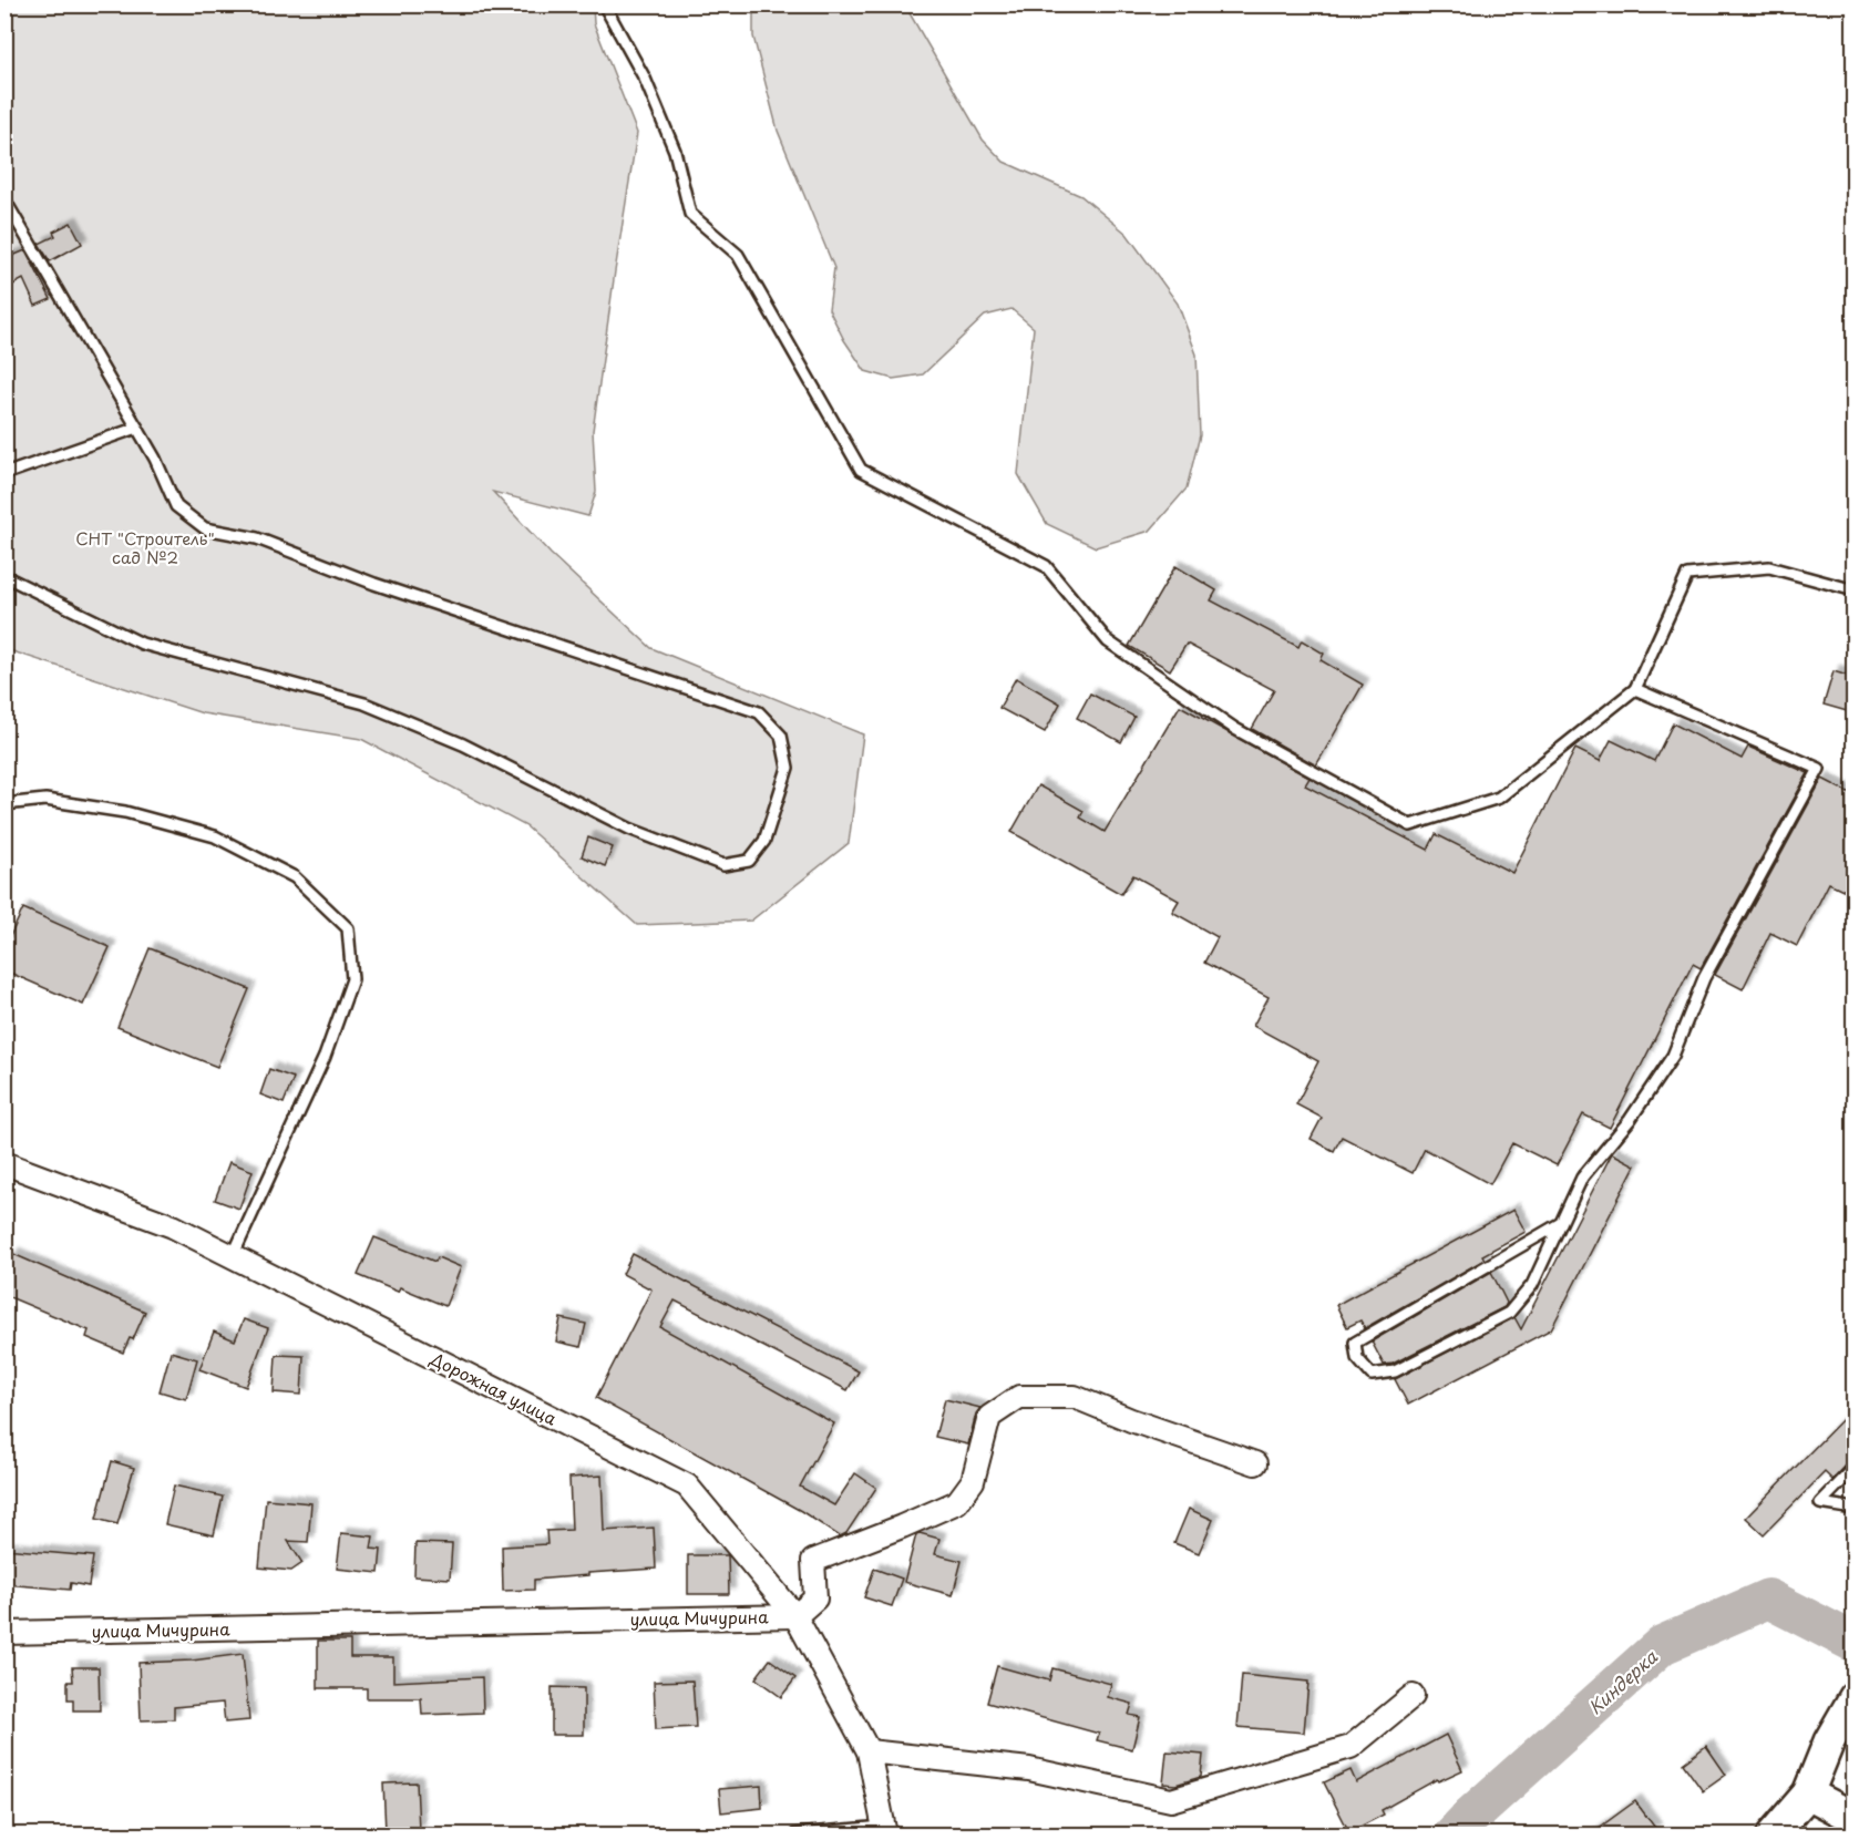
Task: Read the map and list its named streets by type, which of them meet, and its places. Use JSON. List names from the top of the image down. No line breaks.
{"streets":{"street":["Дорожная улица","улица Мичурина"]},"crossings":[["Дорожная улица","улица Мичурина"]],"water":["Киндерка"],"parks":["СНТ \"Строитель\" сад №2"]}
